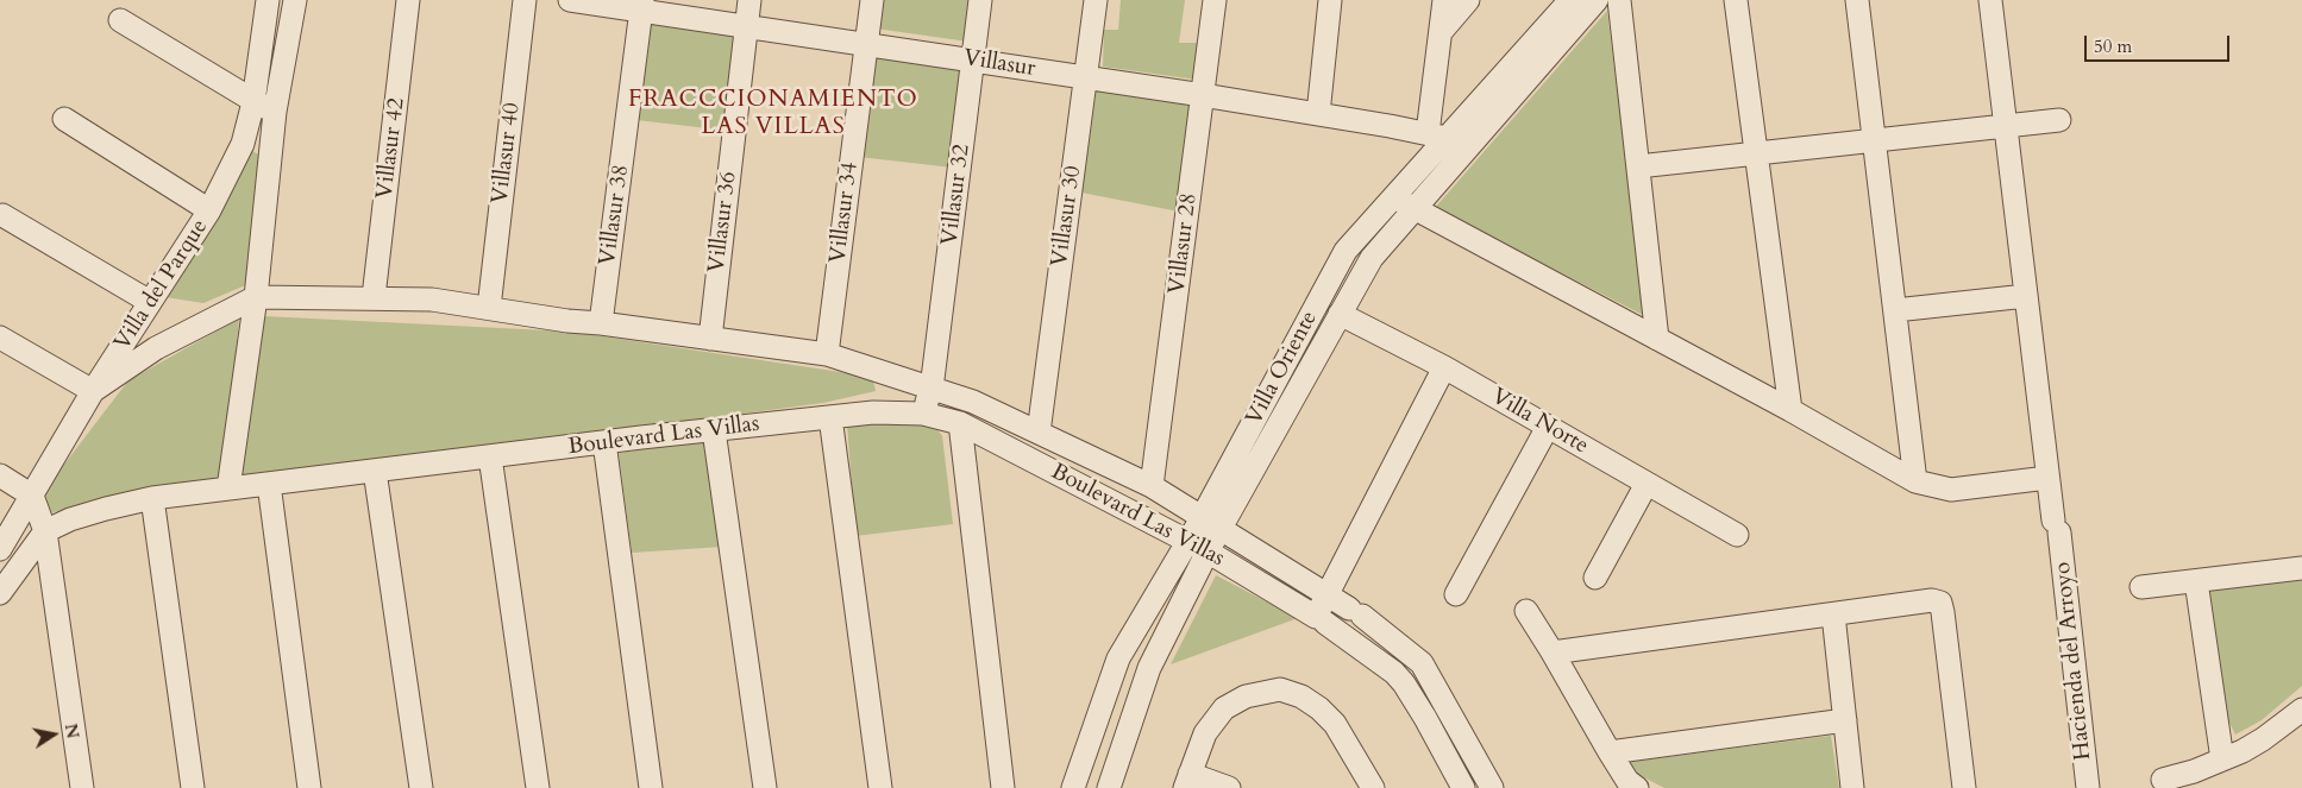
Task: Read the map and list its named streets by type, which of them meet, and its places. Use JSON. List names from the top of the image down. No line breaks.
{"streets":{"street":["Villasur","Villasur 42","Villasur 40","Villasur 32","Villasur 34","Villasur 38","Villasur 30","Villasur 36","Villasur 28","Villa del Parque","Villa Oriente","Villa Norte","Boulevard Las Villas","Hacienda del Arroyo"]},"crossings":[["Villasur","Villasur 32"],["Villasur","Villasur 34"],["Villasur","Villasur 38"],["Villasur","Villasur 30"],["Villasur","Villasur 36"],["Villasur","Villasur 28"],["Villasur","Villa Oriente"],["Villasur 42","Boulevard Las Villas"],["Villasur 40","Boulevard Las Villas"],["Villasur 32","Boulevard Las Villas"],["Villasur 34","Boulevard Las Villas"],["Villasur 38","Boulevard Las Villas"],["Villasur 30","Boulevard Las Villas"],["Villasur 36","Boulevard Las Villas"],["Villasur 28","Boulevard Las Villas"],["Villa del Parque","Boulevard Las Villas"],["Villa Oriente","Villa Norte"],["Villa Oriente","Boulevard Las Villas"]],"districts":["FRACCCIONAMIENTO LAS VILLAS"],"scale_bar":"50 m","north":"right"}
